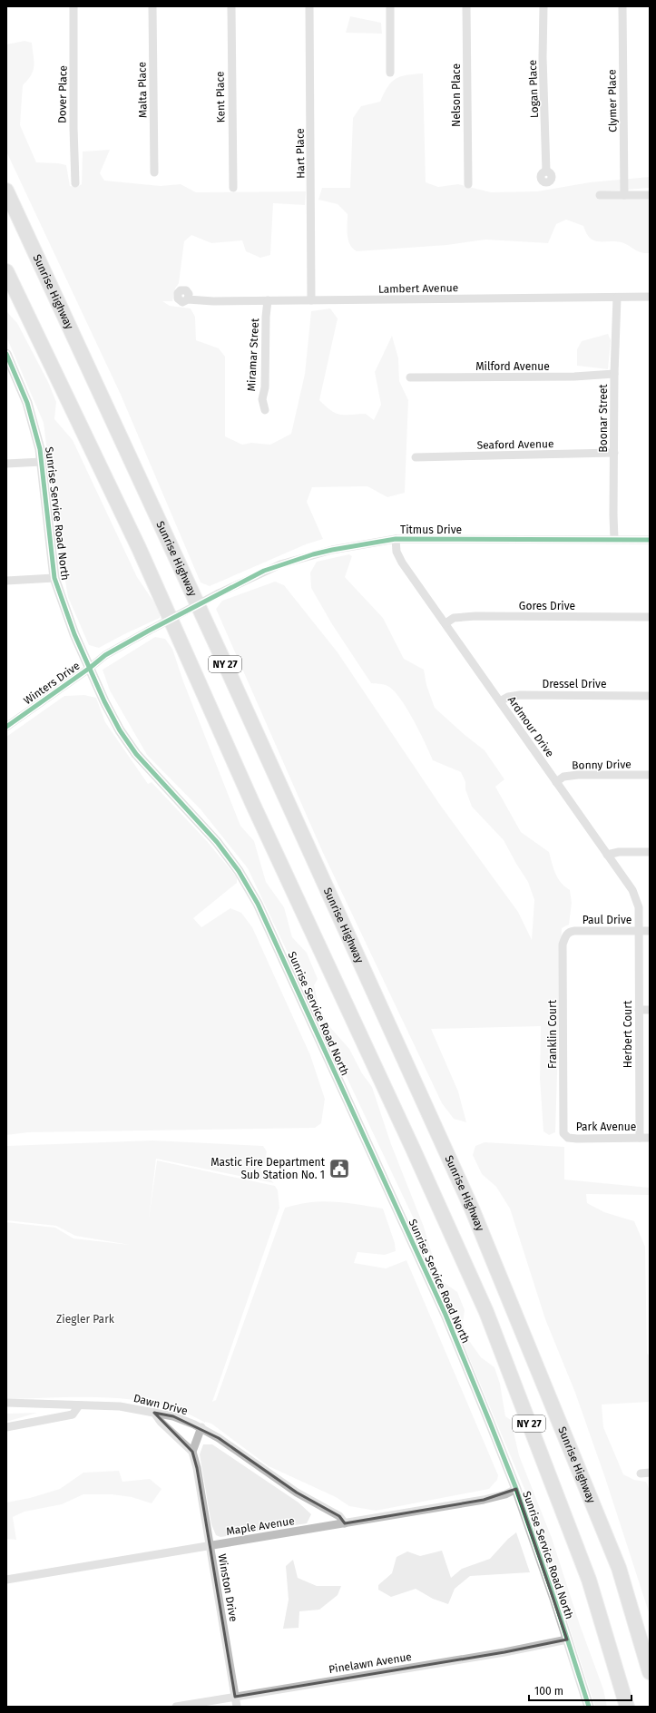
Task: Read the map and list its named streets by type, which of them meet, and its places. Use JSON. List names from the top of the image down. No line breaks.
{"streets":{"highway":["Sunrise Highway","NY 27"],"street":["Logan Place","Malta Place","Dover Place","Nelson Place","Kent Place","Clymer Place","Hart Place","Lambert Avenue","Miramar Street","Milford Avenue","Boonar Street","Seaford Avenue","Sunrise Service Road North","Titmus Drive","Gores Drive","Winters Drive","Dressel Drive","Ardmour Drive","Bonny Drive","Paul Drive","Franklin Court","Herbert Court","Park Avenue","Dawn Drive","Maple Avenue","Winston Drive","Pinelawn Avenue"]},"crossings":[["Hart Place","Lambert Avenue"],["Lambert Avenue","Miramar Street"],["Lambert Avenue","Boonar Street"],["Milford Avenue","Boonar Street"],["Boonar Street","Seaford Avenue"],["Boonar Street","Titmus Drive"],["Sunrise Service Road North","Winters Drive"],["Sunrise Service Road North","Maple Avenue"],["Sunrise Service Road North","Pinelawn Avenue"],["Titmus Drive","Winters Drive"],["Titmus Drive","Ardmour Drive"],["Gores Drive","Ardmour Drive"],["Dressel Drive","Ardmour Drive"],["Ardmour Drive","Bonny Drive"],["Ardmour Drive","Paul Drive"],["Ardmour Drive","Herbert Court"],["Paul Drive","Franklin Court"],["Paul Drive","Herbert Court"],["Franklin Court","Park Avenue"],["Herbert Court","Park Avenue"],["Dawn Drive","Maple Avenue"],["Maple Avenue","Winston Drive"],["Winston Drive","Pinelawn Avenue"]],"parks":["Ziegler Park"],"places":{"public building":["Mastic Fire Department Sub Station No. 1"]},"scale_bar":"100 m"}
